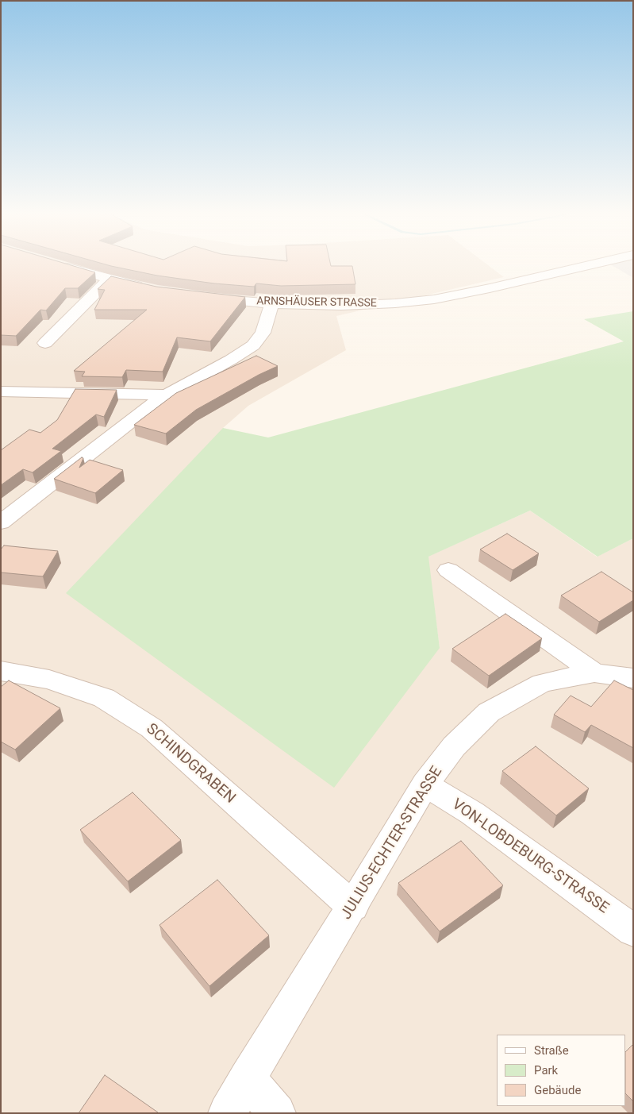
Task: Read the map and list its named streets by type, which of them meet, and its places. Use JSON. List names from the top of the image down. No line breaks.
{"streets":{"street":["ARNSHÄUSER STRASSE","SCHINDGRABEN","JULIUS-ECHTER-STRASSE","VON-LOBDEBURG-STRASSE"]},"crossings":[["SCHINDGRABEN","JULIUS-ECHTER-STRASSE"],["JULIUS-ECHTER-STRASSE","VON-LOBDEBURG-STRASSE"]],"legend":["Straße","Park","Gebäude"]}
